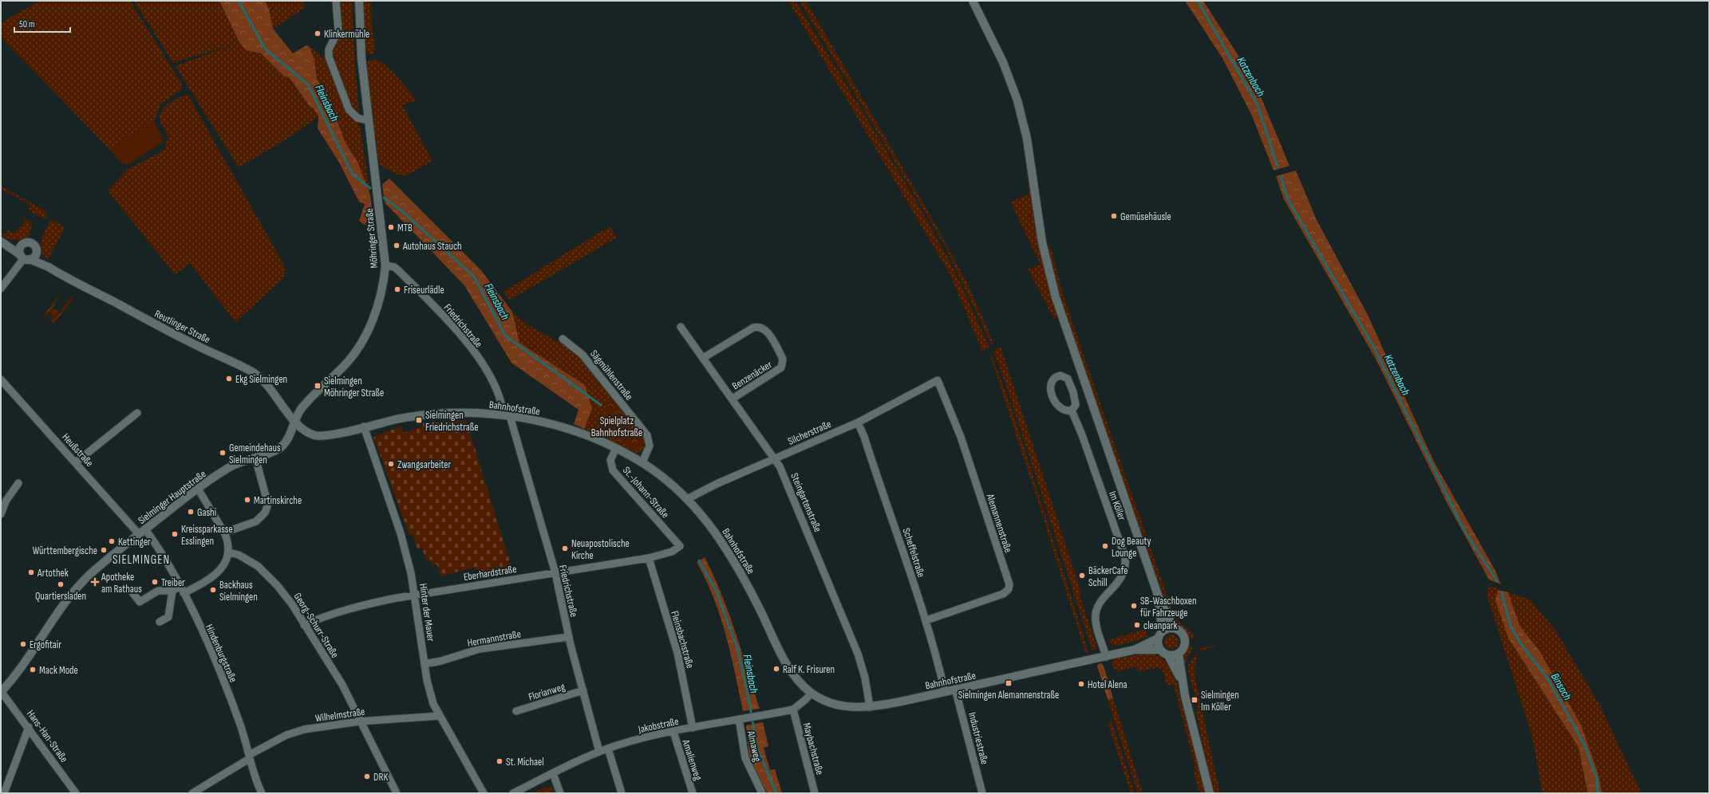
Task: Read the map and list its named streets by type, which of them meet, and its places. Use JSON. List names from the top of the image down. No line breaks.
{"streets":{"main road":["Möhringer Straße","Reutlinger Straße","Bahnhofstraße","Sielminger Hauptstraße"],"street":["Friedrichstraße","Sägmühlenstraße","Benzenäcker","Silcherstraße","Heußstraße","St.-Johann-Straße","Steingartenstraße","Im Köller","Alemannenstraße","Scheffelstraße","Eberhardstraße","Hinter der Mauer","Georg-Schurr-Straße","Hermannstraße","Fleinsbachstraße","Hindenburgstraße","Florianweg","Wilhelmstraße","Jakobstraße","Hans-Han-Straße","Industriestraße","Almaweg","Maybachstraße","Amalienweg"]},"crossings":[["Möhringer Straße","Friedrichstraße"],["Möhringer Straße","Reutlinger Straße"],["Möhringer Straße","Bahnhofstraße"],["Möhringer Straße","Sielminger Hauptstraße"],["Friedrichstraße","Bahnhofstraße"],["Friedrichstraße","Eberhardstraße"],["Friedrichstraße","Hermannstraße"],["Friedrichstraße","Florianweg"],["Friedrichstraße","Jakobstraße"],["Reutlinger Straße","Bahnhofstraße"],["Sägmühlenstraße","Bahnhofstraße"],["Benzenäcker","Steingartenstraße"],["Bahnhofstraße","Silcherstraße"],["Bahnhofstraße","St.-Johann-Straße"],["Bahnhofstraße","Steingartenstraße"],["Bahnhofstraße","Im Köller"],["Bahnhofstraße","Scheffelstraße"],["Bahnhofstraße","Hinter der Mauer"],["Bahnhofstraße","Jakobstraße"],["Bahnhofstraße","Industriestraße"],["Silcherstraße","Steingartenstraße"],["Silcherstraße","Alemannenstraße"],["Silcherstraße","Scheffelstraße"],["Heußstraße","Sielminger Hauptstraße"],["Heußstraße","Hindenburgstraße"],["St.-Johann-Straße","Eberhardstraße"],["Sielminger Hauptstraße","Hindenburgstraße"],["Sielminger Hauptstraße","Hans-Han-Straße"],["Alemannenstraße","Scheffelstraße"],["Eberhardstraße","Hinter der Mauer"],["Eberhardstraße","Georg-Schurr-Straße"],["Eberhardstraße","Fleinsbachstraße"],["Hinter der Mauer","Hermannstraße"],["Hinter der Mauer","Wilhelmstraße"],["Georg-Schurr-Straße","Wilhelmstraße"],["Fleinsbachstraße","Jakobstraße"],["Hindenburgstraße","Wilhelmstraße"],["Jakobstraße","Almaweg"],["Jakobstraße","Maybachstraße"],["Jakobstraße","Amalienweg"]],"districts":["SIELMINGEN"],"water":["Katzenbach","Fleinsbach","Binsach"],"parks":["Spielplatz Bahnhofstraße"],"places":{"other":["Klinkermühle","Gemüsehäusle","MTB","Autohaus Stauch","Friseurlädle","Ekg Sielmingen","Gemeindehaus Sielmingen","Zwangsarbeiter","Martinskirche","Gashi","Kreissparkasse Esslingen","Kettinger","Dog Beauty Lounge","Neuapostolische Kirche","Württembergische","Artothek","BäckerCafe Schill","Treiber","Quartiersladen","Backhaus Sielmingen","SB-Waschboxen für Fahrzeuge","cleanpark","Ergofitair","Ralf K. Frisuren","Mack Mode","Hotel Alena","St. Michael","DRK"],"transit":["Sielmingen Möhringer Straße","Sielmingen Friedrichstraße","Sielmingen Alemannenstraße","Sielmingen Im Köller"],"health":["Apotheke am Rathaus"]},"scale_bar":"50 m"}
